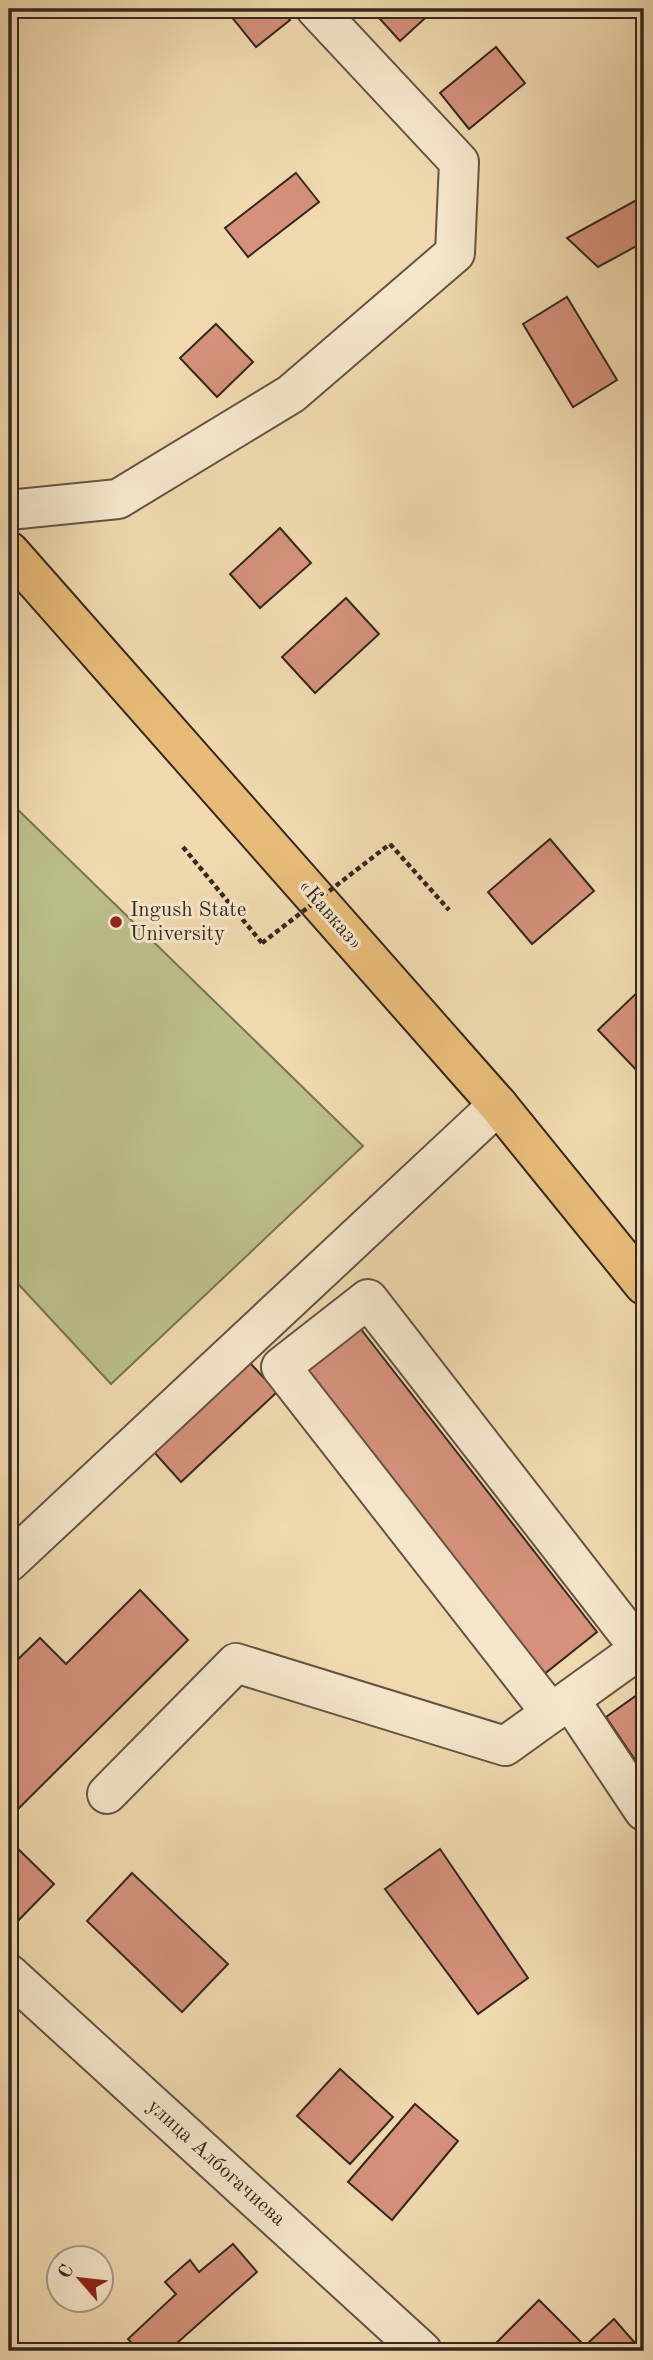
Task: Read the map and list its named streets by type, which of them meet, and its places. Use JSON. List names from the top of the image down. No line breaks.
{"streets":{"highway":["«Кавказ»"],"street":["улица Албогачиева"]},"places":["Ingush State University"],"north":"top left"}
